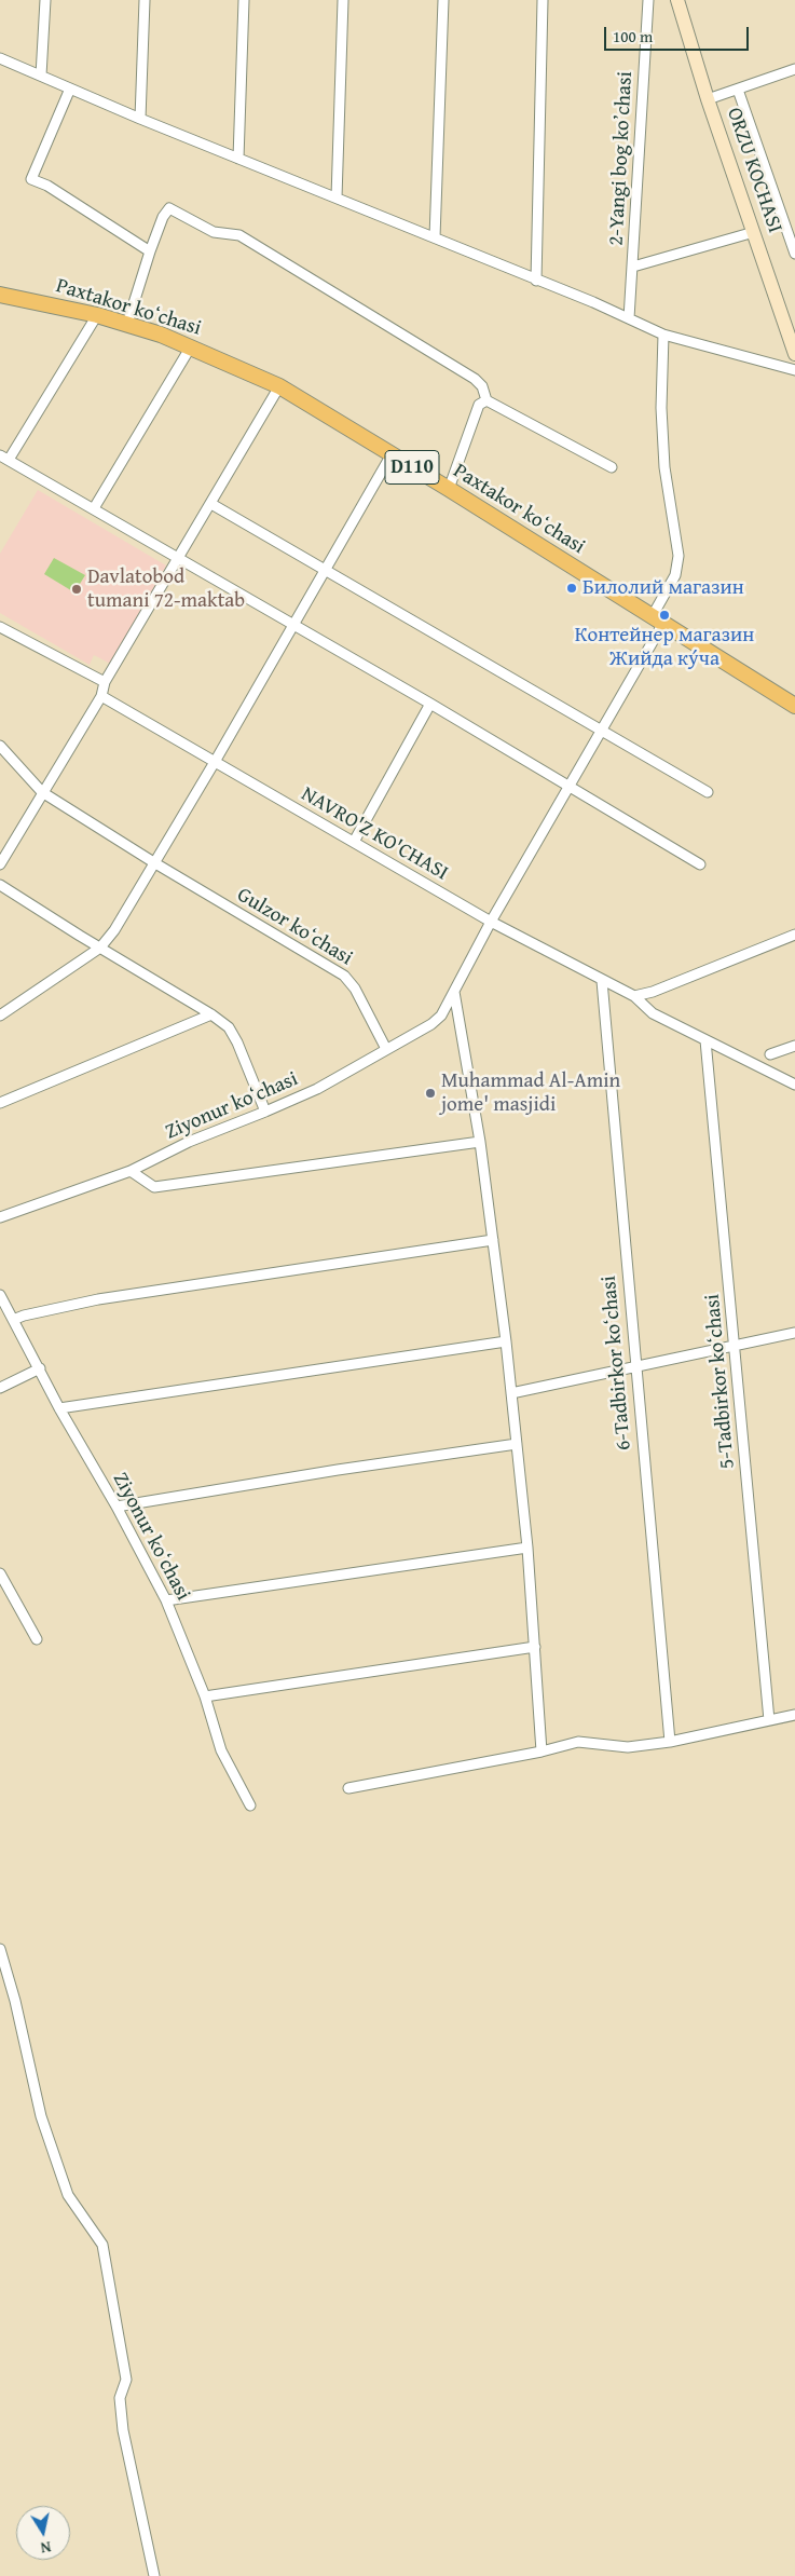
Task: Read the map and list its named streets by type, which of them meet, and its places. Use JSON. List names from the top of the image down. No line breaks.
{"streets":{"main road":["ORZU KOCHASI","Paxtakor koʻchasi","D110"],"street":["2-Yangi bog koʼchasi","NAVRO'Z KO'CHASI","Gulzor koʻchasi","Ziyonur koʻchasi","6-Tadbirkor koʻchasi","5-Tadbirkor koʻchasi"]},"crossings":[["Paxtakor koʻchasi","Ziyonur koʻchasi"],["NAVRO'Z KO'CHASI","Ziyonur koʻchasi"],["NAVRO'Z KO'CHASI","6-Tadbirkor koʻchasi"],["NAVRO'Z KO'CHASI","5-Tadbirkor koʻchasi"],["Gulzor koʻchasi","Ziyonur koʻchasi"]],"places":["Билолий магазин","Davlatobod tumani 72-maktab","Контейнер магазин Жийда ку́ча","Muhammad Al-Amin jome' masjidi"],"scale_bar":"100 m","north":"bottom"}
